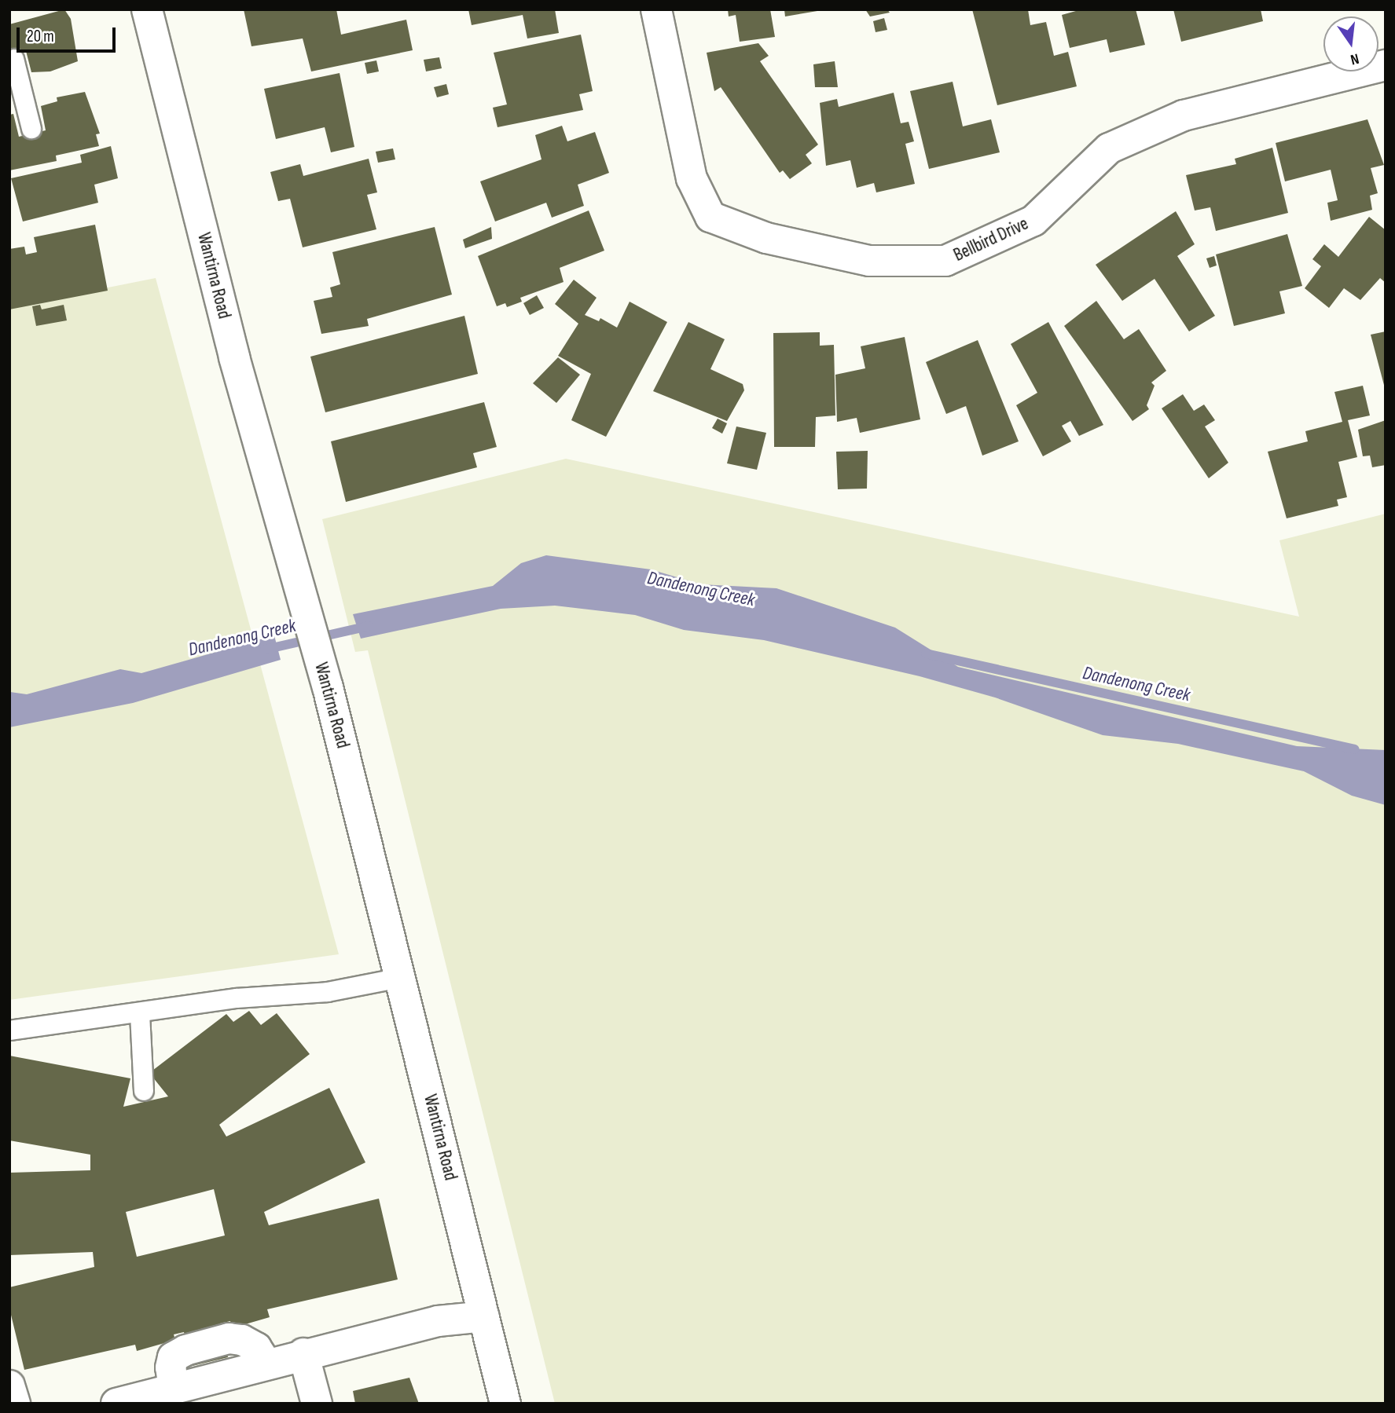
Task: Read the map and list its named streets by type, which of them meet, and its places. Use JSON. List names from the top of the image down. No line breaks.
{"streets":{"street":["Bellbird Drive","Wantirna Road"]},"water":["Dandenong Creek"],"scale_bar":"20 m","north":"bottom"}
